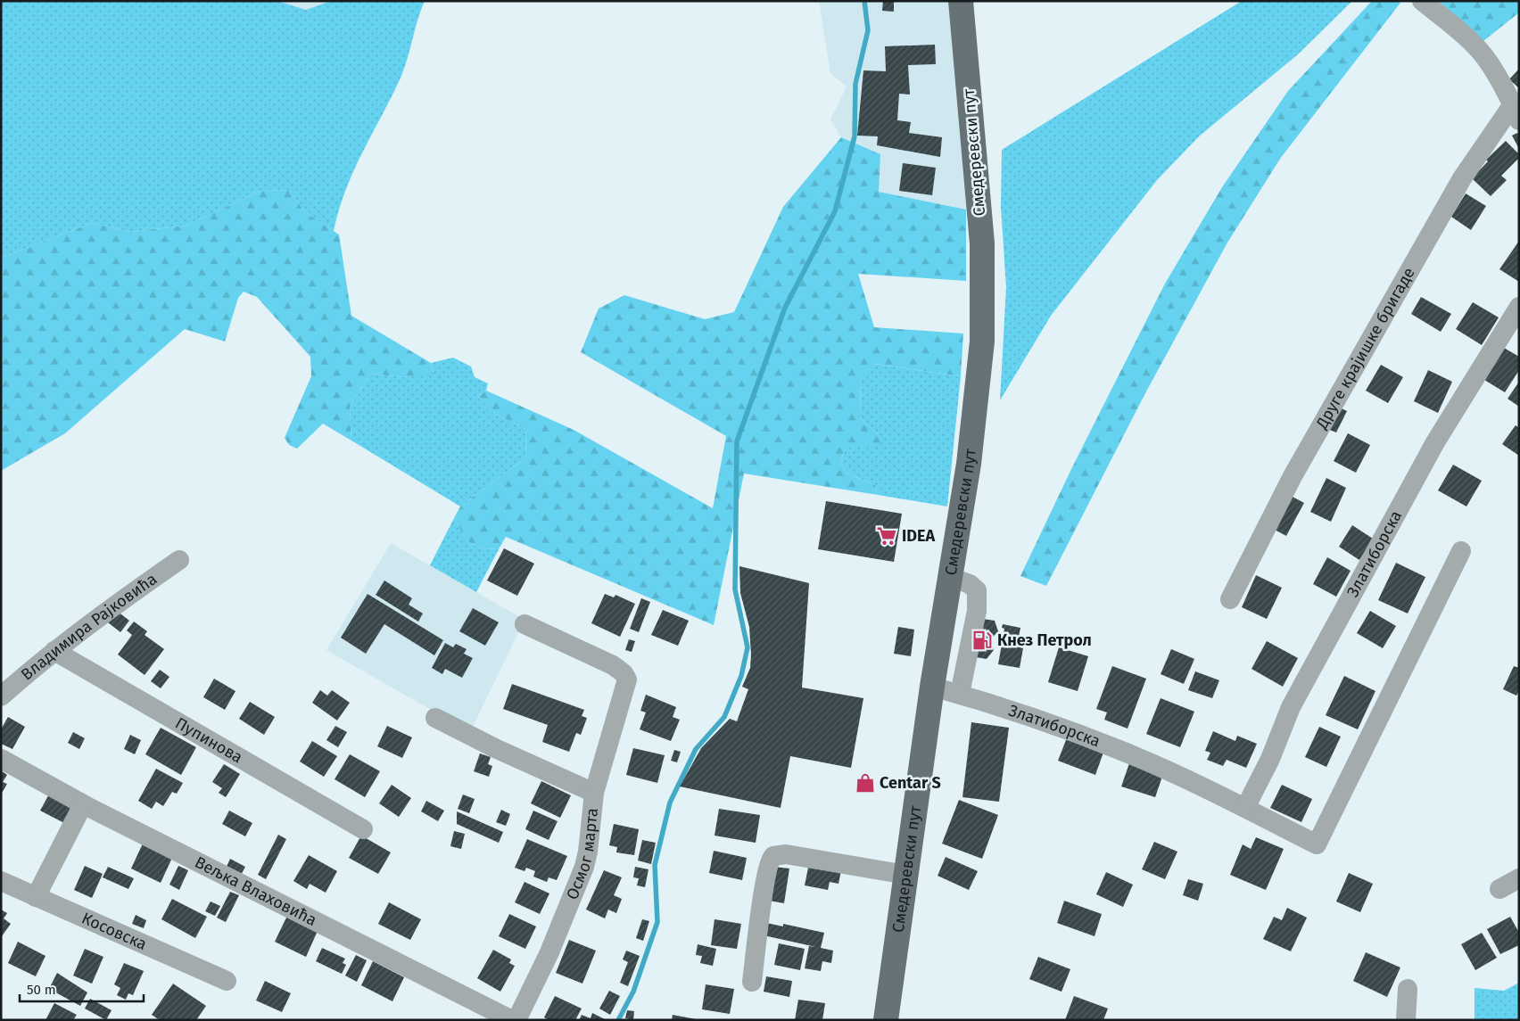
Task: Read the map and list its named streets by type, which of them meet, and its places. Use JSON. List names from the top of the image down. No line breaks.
{"streets":{"main road":["Смедеревски пут"],"street":["Друге крајишке бригаде","Златиборска","Владимира Рајковића","Пупинова","Осмог марта","Вељка Влаховића","Косовска"]},"crossings":[["Смедеревски пут","Златиборска"],["Владимира Рајковића","Пупинова"]],"places":{"supermarket":["IDEA"],"fuel station":["Кнез Петрол"],"shop":["Centar S"]},"scale_bar":"50 m"}
